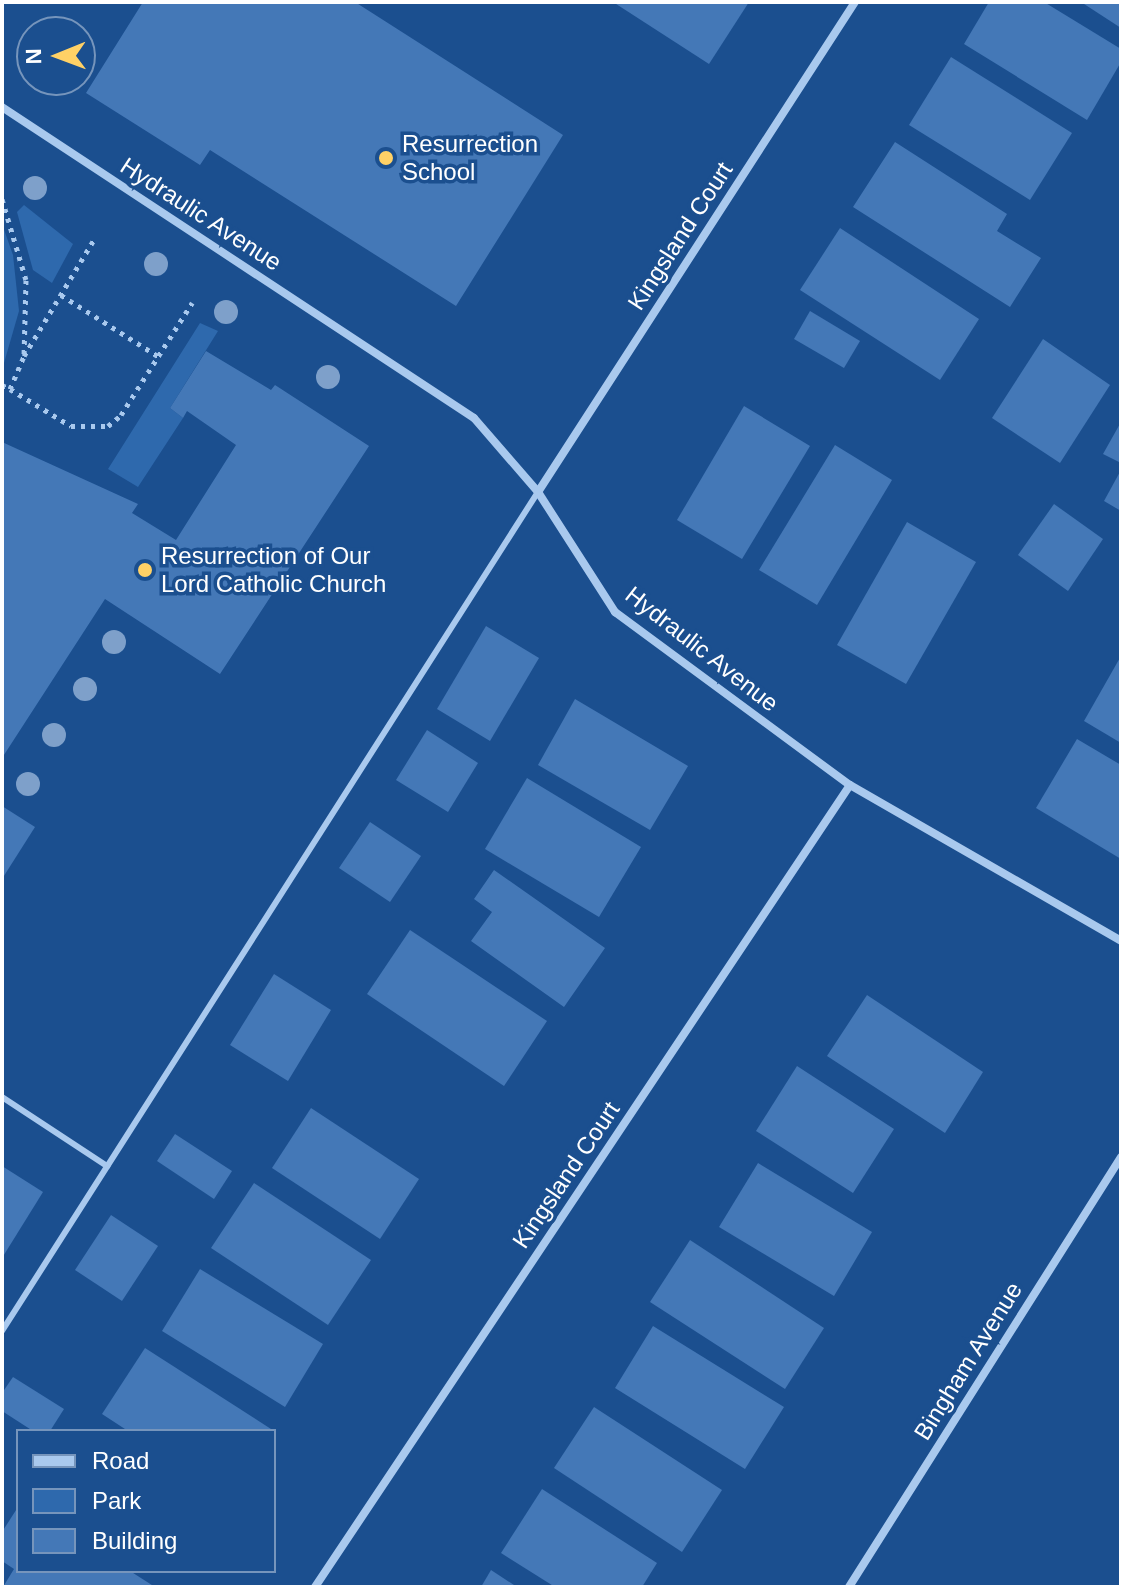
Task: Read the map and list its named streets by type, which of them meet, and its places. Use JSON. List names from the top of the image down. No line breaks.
{"streets":{"street":["Hydraulic Avenue","Kingsland Court","Bingham Avenue"]},"crossings":[["Hydraulic Avenue","Kingsland Court"]],"places":["Resurrection School","Resurrection of Our Lord Catholic Church"],"legend":["Road","Park","Building"],"north":"left"}
